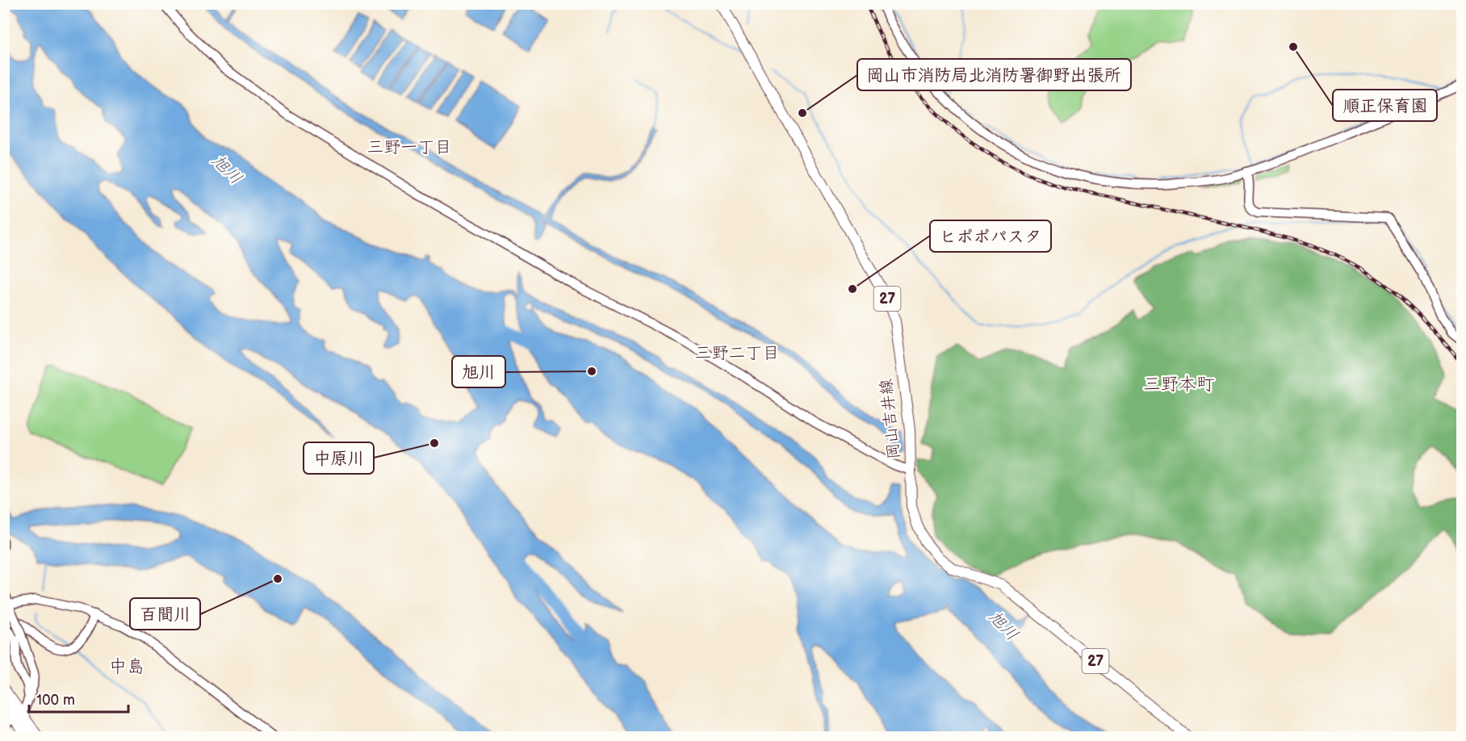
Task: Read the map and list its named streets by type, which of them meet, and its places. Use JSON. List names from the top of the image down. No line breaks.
{"streets":{"main road":["27","岡山吉井線"]},"districts":["三野一丁目","三野二丁目","三野本町","中島"],"water":["旭川"],"places":["順正保育園","岡山市消防局北消防署御野出張所","ヒポポパスタ","旭川","中原川","百間川"],"scale_bar":"100 m"}
